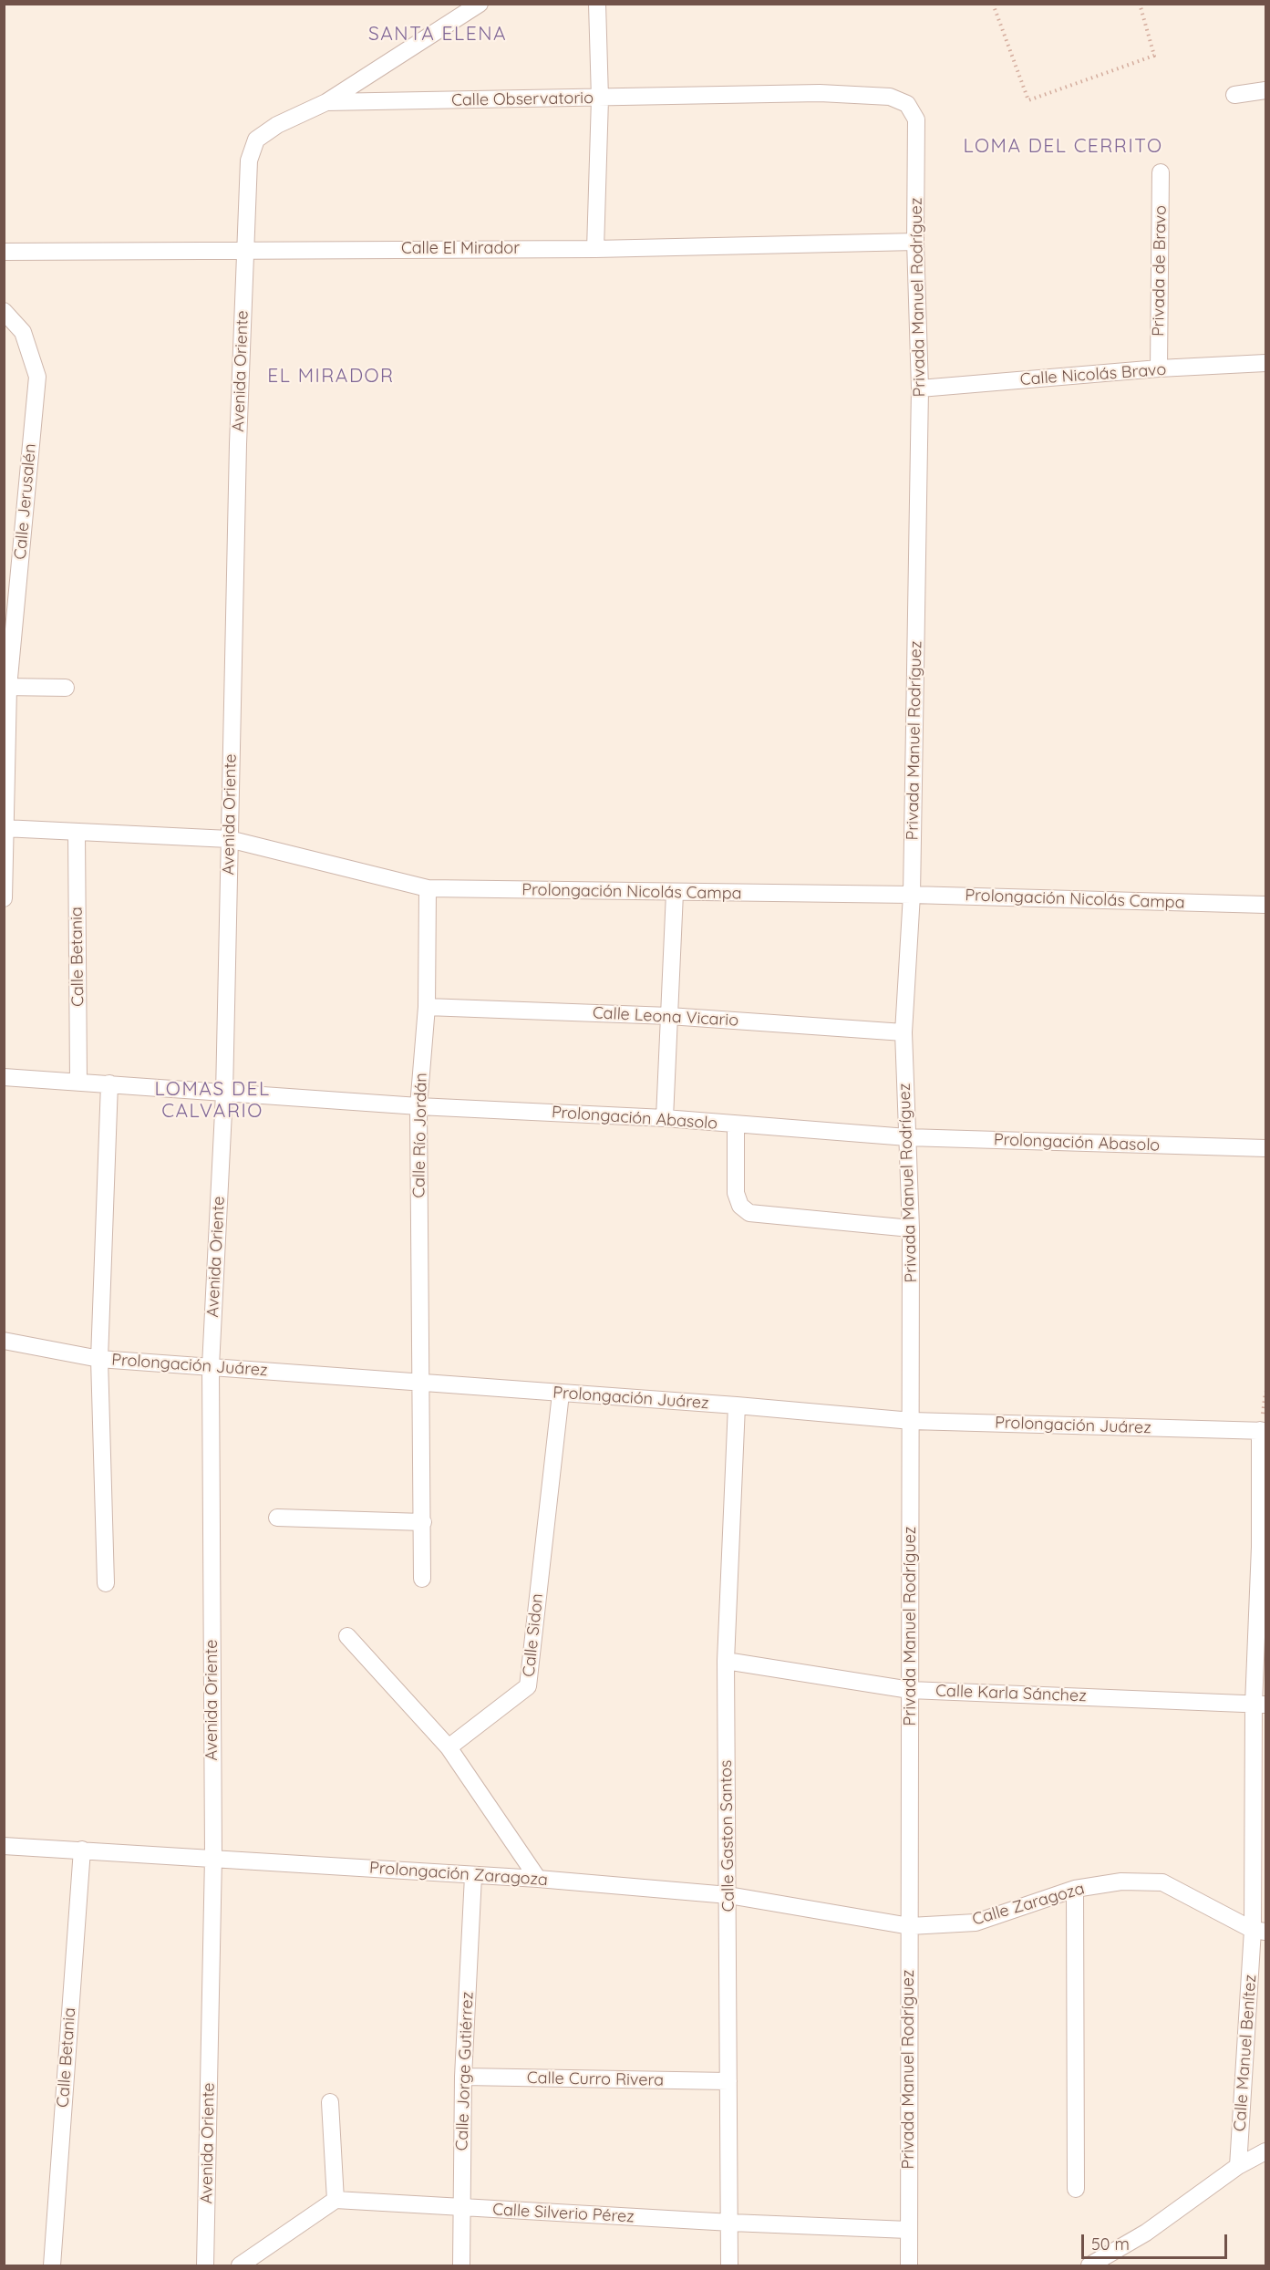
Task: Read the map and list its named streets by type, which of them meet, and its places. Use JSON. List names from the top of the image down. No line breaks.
{"streets":{"street":["Calle Observatorio","Calle El Mirador","Privada de Bravo","Privada Manuel Rodríguez","Avenida Oriente","Calle Nicolás Bravo","Calle Jerusalén","Prolongación Nicolás Campa","Calle Betania","Calle Leona Vicario","Prolongación Abasolo","Calle Río Jordán","Prolongación Juárez","Calle Sidon","Calle Karla Sánchez","Calle Gaston Santos","Prolongación Zaragoza","Calle Zaragoza","Calle Manuel Benítez","Calle Jorge Gutiérrez","Calle Curro Rivera","Calle Silverio Pérez"]},"crossings":[["Calle Observatorio","Calle El Mirador"],["Calle Observatorio","Privada Manuel Rodríguez"],["Calle Observatorio","Avenida Oriente"],["Calle El Mirador","Privada Manuel Rodríguez"],["Calle El Mirador","Avenida Oriente"],["Privada de Bravo","Calle Nicolás Bravo"],["Privada Manuel Rodríguez","Calle Nicolás Bravo"],["Privada Manuel Rodríguez","Prolongación Nicolás Campa"],["Privada Manuel Rodríguez","Calle Leona Vicario"],["Privada Manuel Rodríguez","Prolongación Abasolo"],["Privada Manuel Rodríguez","Prolongación Juárez"],["Privada Manuel Rodríguez","Calle Karla Sánchez"],["Privada Manuel Rodríguez","Prolongación Zaragoza"],["Privada Manuel Rodríguez","Calle Zaragoza"],["Privada Manuel Rodríguez","Calle Silverio Pérez"],["Avenida Oriente","Prolongación Nicolás Campa"],["Avenida Oriente","Prolongación Abasolo"],["Avenida Oriente","Prolongación Juárez"],["Avenida Oriente","Prolongación Zaragoza"],["Calle Jerusalén","Prolongación Nicolás Campa"],["Prolongación Nicolás Campa","Calle Betania"],["Prolongación Nicolás Campa","Calle Río Jordán"],["Calle Betania","Prolongación Abasolo"],["Calle Betania","Prolongación Zaragoza"],["Calle Leona Vicario","Calle Río Jordán"],["Prolongación Abasolo","Calle Río Jordán"],["Calle Río Jordán","Prolongación Juárez"],["Prolongación Juárez","Calle Sidon"],["Prolongación Juárez","Calle Gaston Santos"],["Prolongación Juárez","Calle Manuel Benítez"],["Calle Karla Sánchez","Calle Gaston Santos"],["Calle Karla Sánchez","Calle Manuel Benítez"],["Calle Gaston Santos","Prolongación Zaragoza"],["Calle Gaston Santos","Calle Curro Rivera"],["Calle Gaston Santos","Calle Silverio Pérez"],["Prolongación Zaragoza","Calle Zaragoza"],["Prolongación Zaragoza","Calle Jorge Gutiérrez"],["Calle Zaragoza","Calle Manuel Benítez"],["Calle Jorge Gutiérrez","Calle Curro Rivera"],["Calle Jorge Gutiérrez","Calle Silverio Pérez"]],"districts":["SANTA ELENA","LOMA DEL CERRITO","EL MIRADOR","LOMAS DEL CALVARIO"],"scale_bar":"50 m"}
